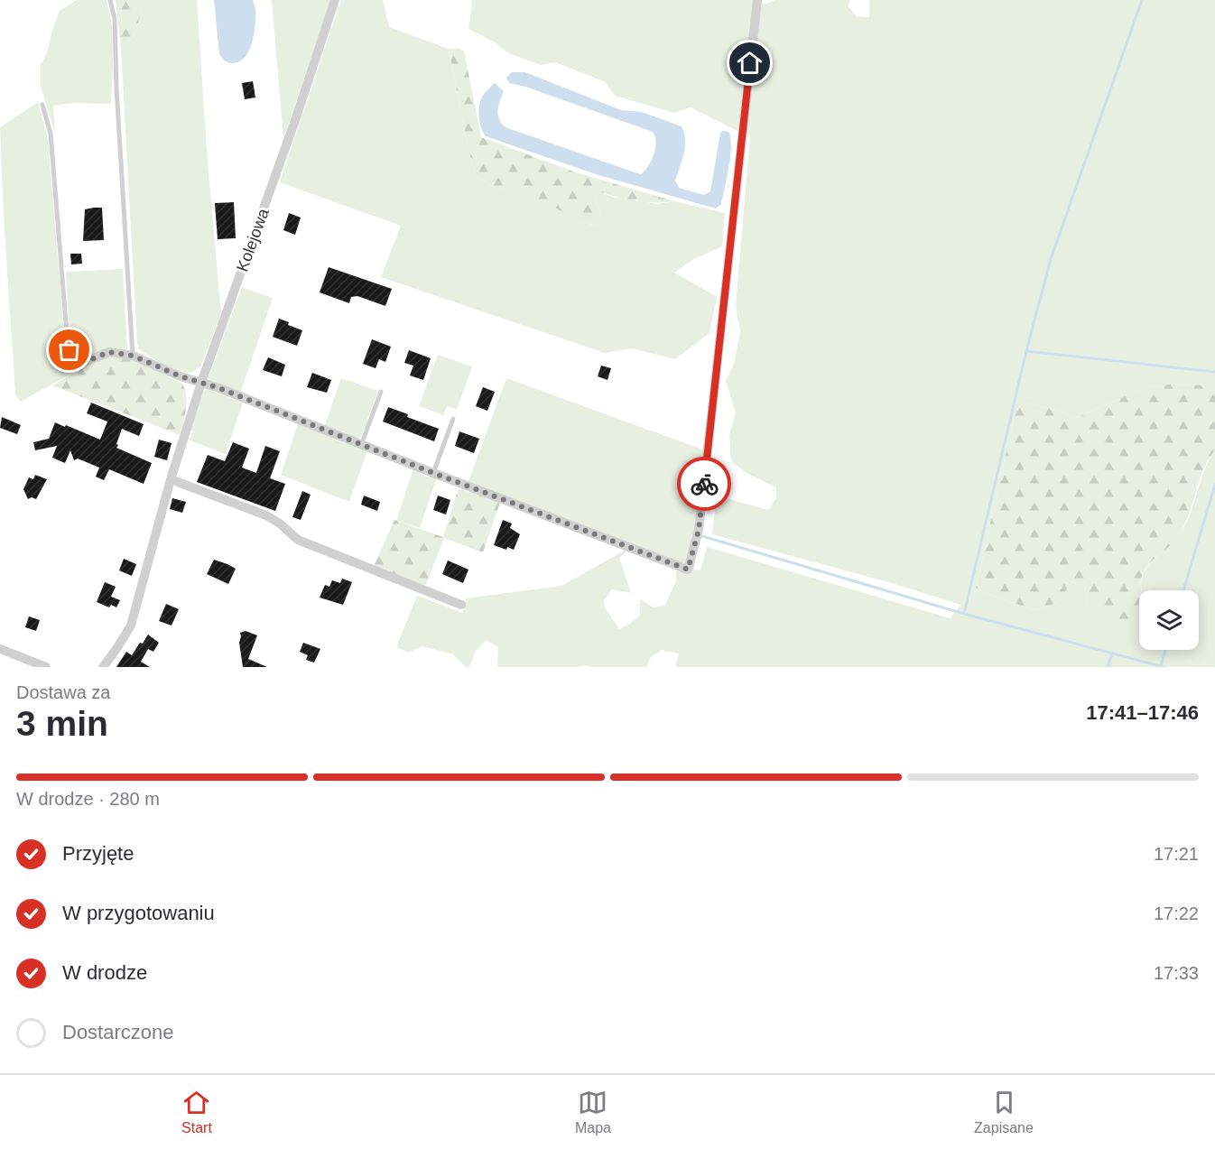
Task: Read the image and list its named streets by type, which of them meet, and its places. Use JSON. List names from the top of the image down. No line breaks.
{"streets":{"street":["Kolejowa"]},"page":{"heading":["3 min","Dostawa za","17:41–17:46"],"bar":"W drodze · 280 m","list":[["Przyjęte","17:21"],["W przygotowaniu","17:22"],["W drodze","17:33"],"Dostarczone"],"tabs":["Start","Mapa","Zapisane"]}}
